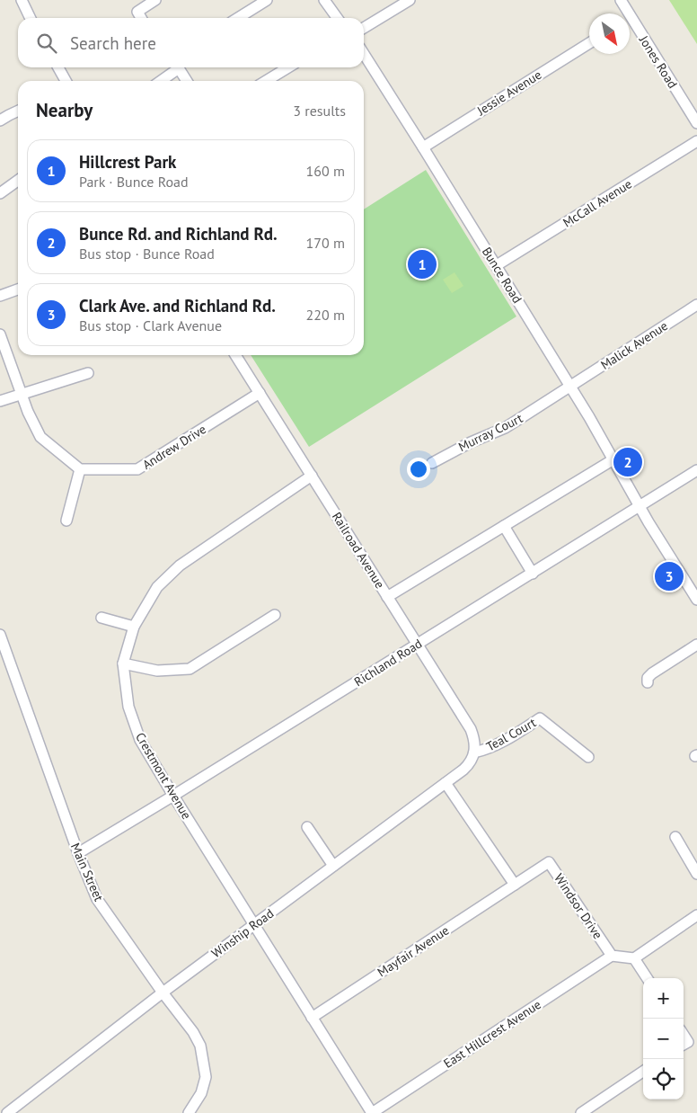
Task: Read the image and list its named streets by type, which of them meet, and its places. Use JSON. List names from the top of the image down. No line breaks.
{"streets":{"street":["Jones Road","Jessie Avenue","McCall Avenue","Bunce Road","Malick Avenue","Murray Court","Andrew Drive","Railroad Avenue","Richland Road","Teal Court","Crestmont Avenue","Main Street","Windsor Drive","Winship Road","Mayfair Avenue","East Hillcrest Avenue"]},"crossings":[["Jessie Avenue","Bunce Road"],["McCall Avenue","Bunce Road"],["Bunce Road","Malick Avenue"],["Bunce Road","Murray Court"],["Bunce Road","Richland Road"],["Malick Avenue","Murray Court"],["Andrew Drive","Railroad Avenue"],["Railroad Avenue","Richland Road"],["Railroad Avenue","Teal Court"],["Railroad Avenue","Crestmont Avenue"],["Railroad Avenue","Winship Road"],["Richland Road","Crestmont Avenue"],["Richland Road","Main Street"],["Teal Court","Winship Road"],["Crestmont Avenue","Winship Road"],["Crestmont Avenue","Mayfair Avenue"],["Crestmont Avenue","East Hillcrest Avenue"],["Main Street","Winship Road"],["Windsor Drive","Mayfair Avenue"],["Windsor Drive","East Hillcrest Avenue"]],"north":"bottom right","page":{"search":"Search here","heading":["Nearby","3 results"],"list":[{"mark":"1","name":"Hillcrest Park","note":"Park · Bunce Road","value":"160 m"},{"mark":"2","name":"Bunce Rd. and Richland Rd.","note":"Bus stop · Bunce Road","value":"170 m"},{"mark":"3","name":"Clark Ave. and Richland Rd.","note":"Bus stop · Clark Avenue","value":"220 m"}],"pins":["1","2","3"],"map_buttons":["+","−"]}}
